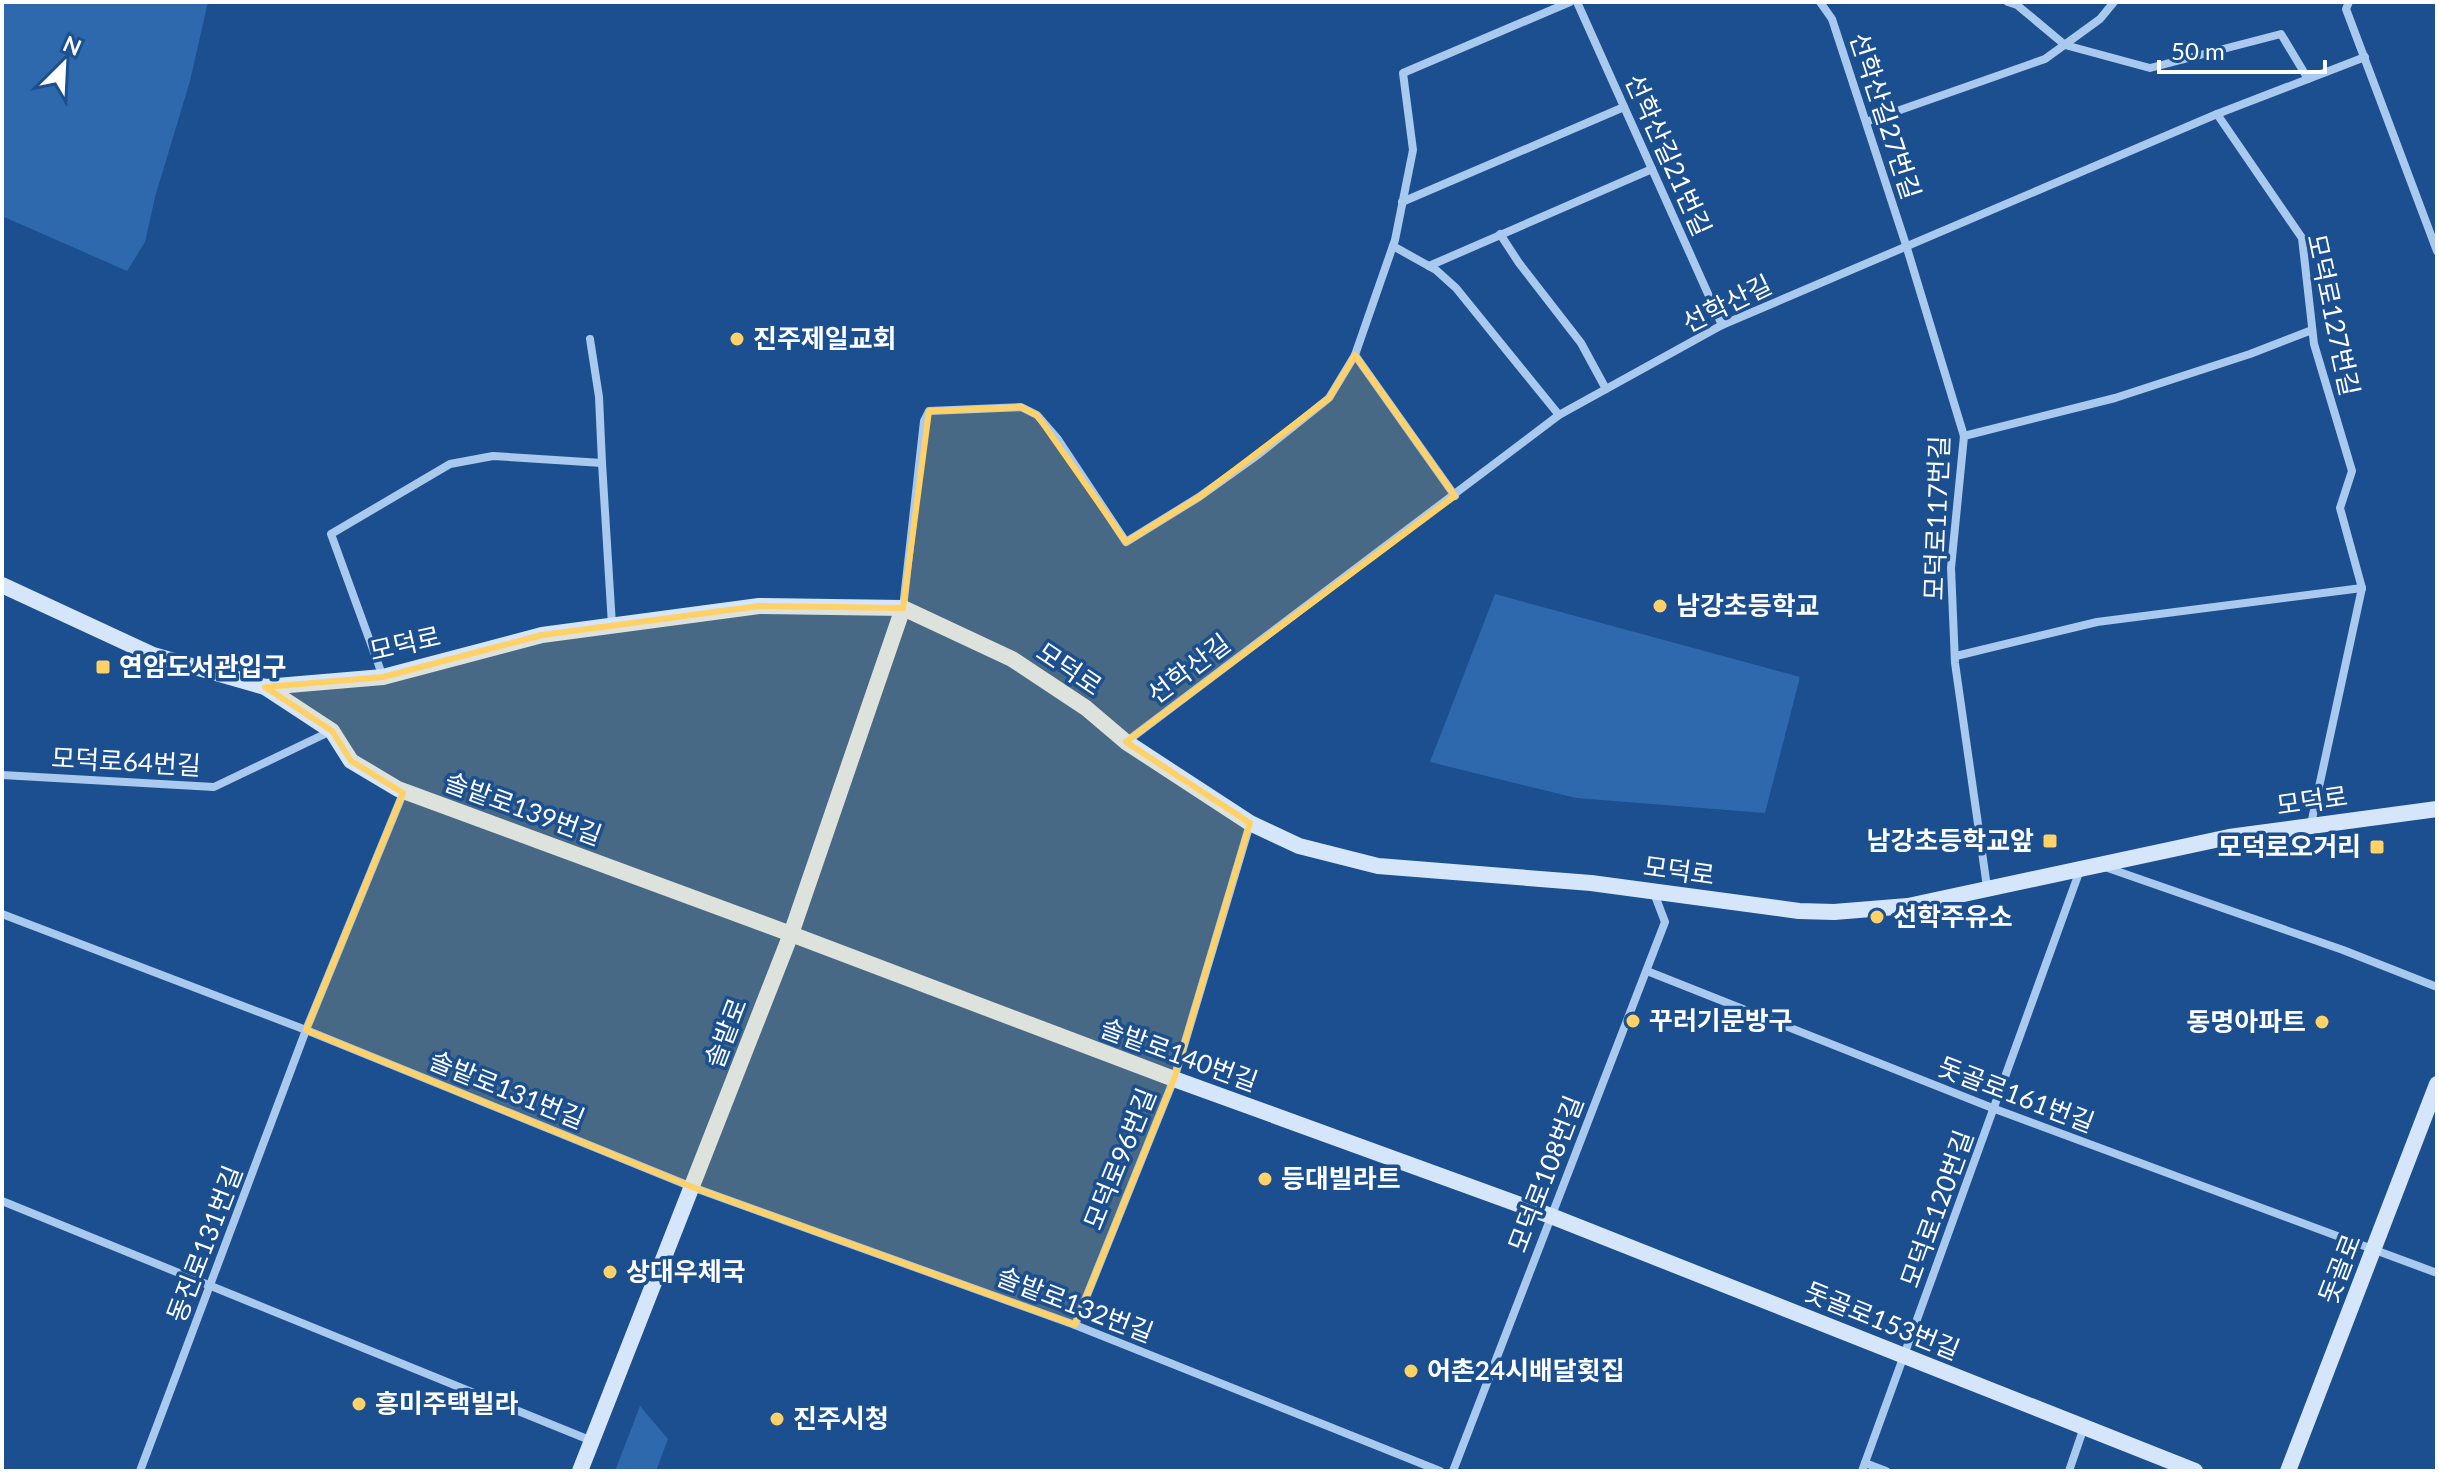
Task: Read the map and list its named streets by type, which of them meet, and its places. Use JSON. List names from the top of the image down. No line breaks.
{"streets":{"street":["선학산길27번길","선학산길21번길","선학산길","모덕로127번길","모덕로117번길","모덕로","모덕로64번길","솔밭로139번길","솔밭로","솔밭로140번길","솔밭로131번길","돗골로161번길","모덕로96번길","모덕로108번길","모덕로120번길","동진로131번길","돗골로","솔밭로132번길","돗골로153번길"]},"crossings":[["선학산길27번길","선학산길"],["선학산길27번길","모덕로117번길"],["선학산길21번길","선학산길"],["선학산길","모덕로127번길"],["선학산길","모덕로117번길"],["선학산길","모덕로"],["모덕로127번길","모덕로"],["모덕로117번길","모덕로"],["모덕로","솔밭로139번길"],["모덕로","솔밭로"],["모덕로","모덕로96번길"],["모덕로","모덕로108번길"],["모덕로","모덕로120번길"],["모덕로64번길","솔밭로139번길"],["솔밭로139번길","솔밭로"],["솔밭로139번길","솔밭로140번길"],["솔밭로139번길","동진로131번길"],["솔밭로","솔밭로140번길"],["솔밭로","솔밭로131번길"],["솔밭로","솔밭로132번길"],["솔밭로140번길","모덕로96번길"],["솔밭로140번길","모덕로108번길"],["솔밭로140번길","돗골로153번길"],["솔밭로131번길","동진로131번길"],["솔밭로131번길","솔밭로132번길"],["돗골로161번길","모덕로108번길"],["돗골로161번길","모덕로120번길"],["돗골로161번길","돗골로"],["모덕로96번길","솔밭로132번길"],["모덕로108번길","돗골로153번길"],["모덕로120번길","돗골로153번길"]],"places":{"other":["진주제일교회","남강초등학교","선학주유소","꾸러기문방구","동명아파트","등대빌라트","상대우체국","어촌24시배달횟집","흥미주택빌라","진주시청"],"transit":["연암도서관입구","남강초등학교앞","모덕로오거리"]},"scale_bar":"50 m","north":"top right"}
